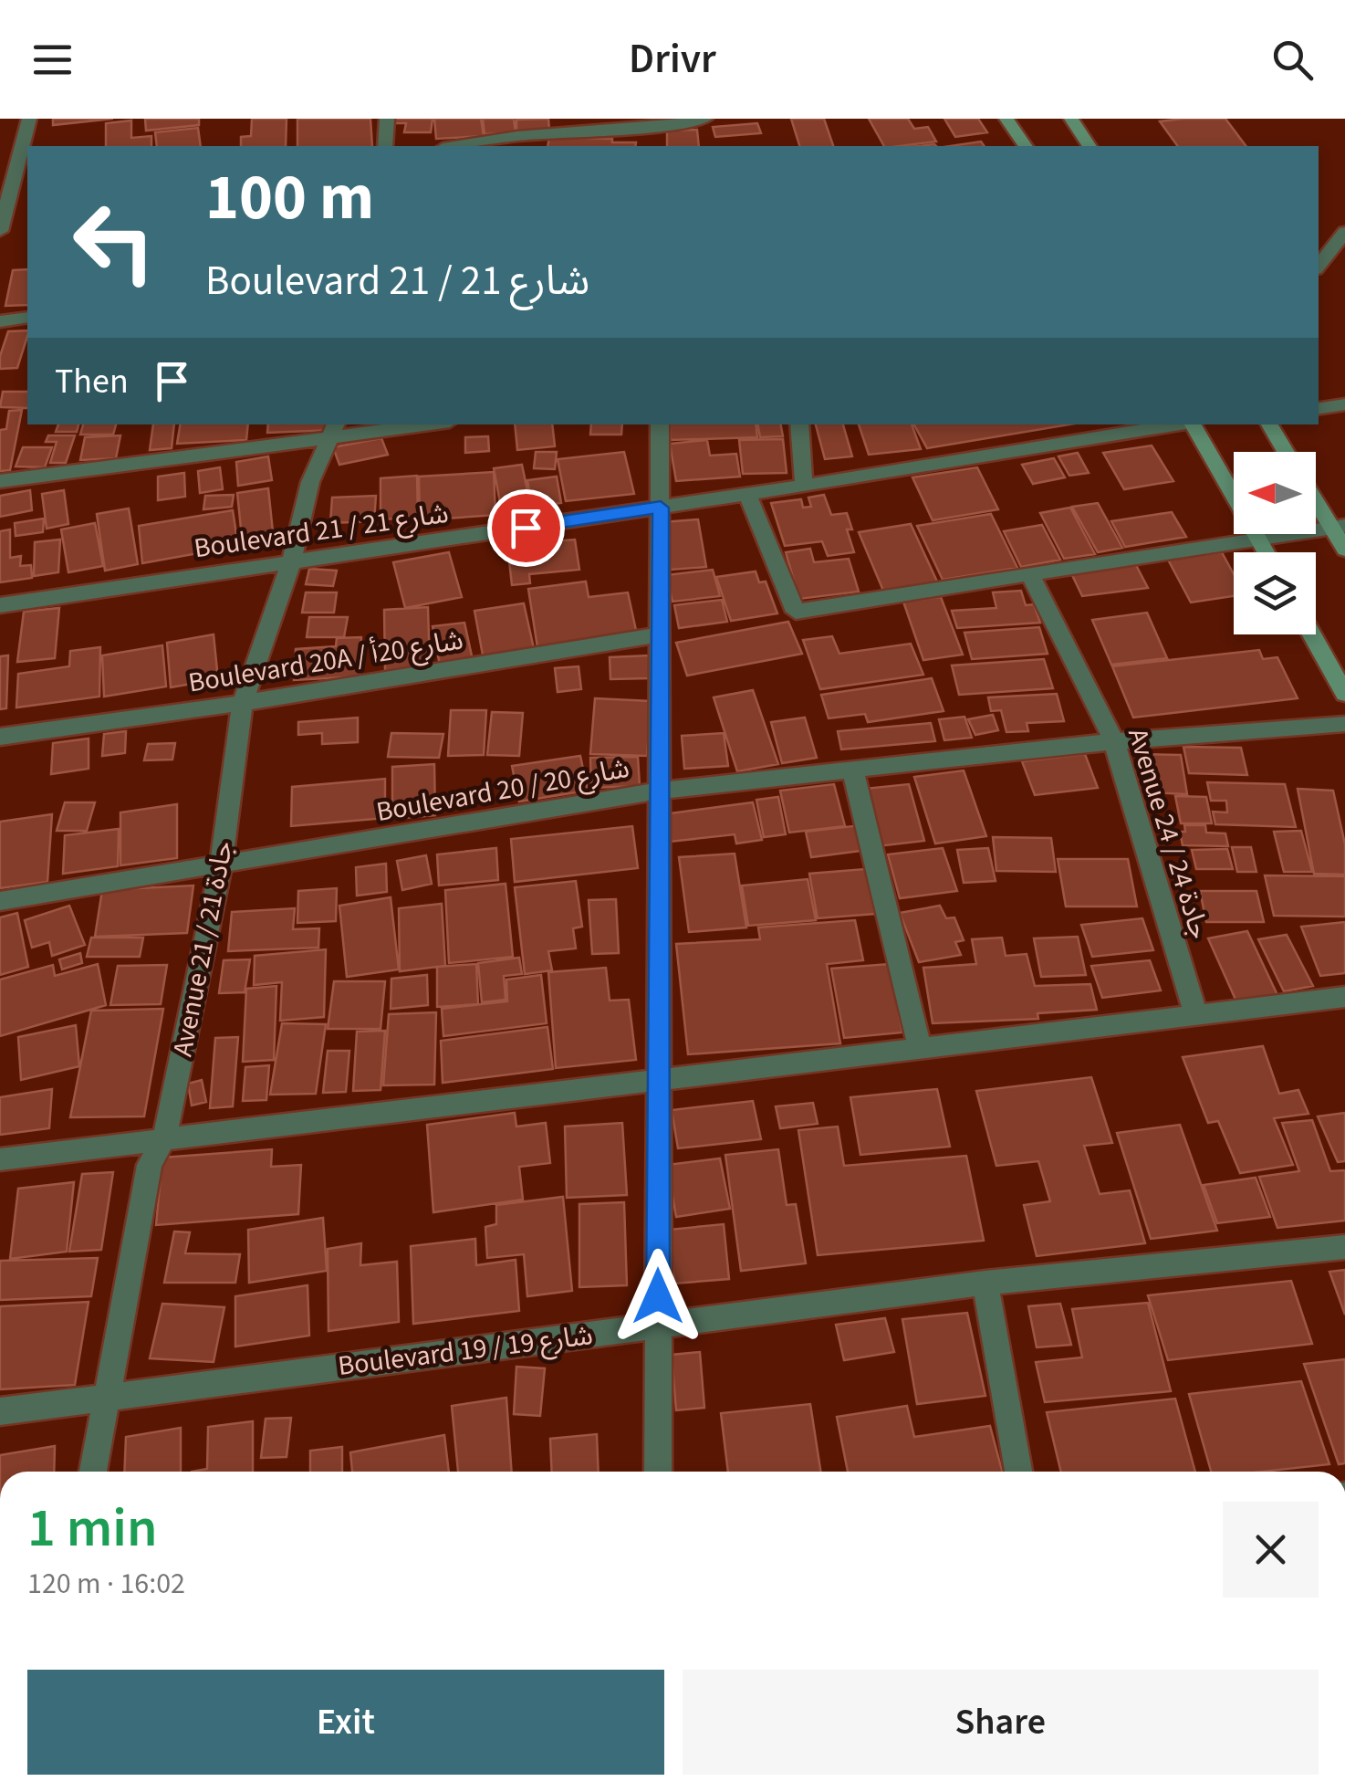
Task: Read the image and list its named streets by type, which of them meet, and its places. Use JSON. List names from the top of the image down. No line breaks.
{"streets":{"street":["Boulevard 21 / شارع 21","Boulevard 20A / شارع 20أ","Boulevard 20 / شارع 20","Avenue 24 / جادة 24","Avenue 21 / جادة 21","Boulevard 19 / شارع 19"]},"crossings":[["Boulevard 21 / شارع 21","Avenue 21 / جادة 21"],["Boulevard 20A / شارع 20أ","Avenue 21 / جادة 21"],["Boulevard 20 / شارع 20","Avenue 24 / جادة 24"],["Boulevard 20 / شارع 20","Avenue 21 / جادة 21"],["Avenue 21 / جادة 21","Boulevard 19 / شارع 19"]],"north":"left","page":{"header":"Drivr","turn":["100 m","Boulevard 21 / شارع 21"],"then":"Then","heading":["1 min","120 m · 16:02"],"buttons":["Exit","Share"]}}
